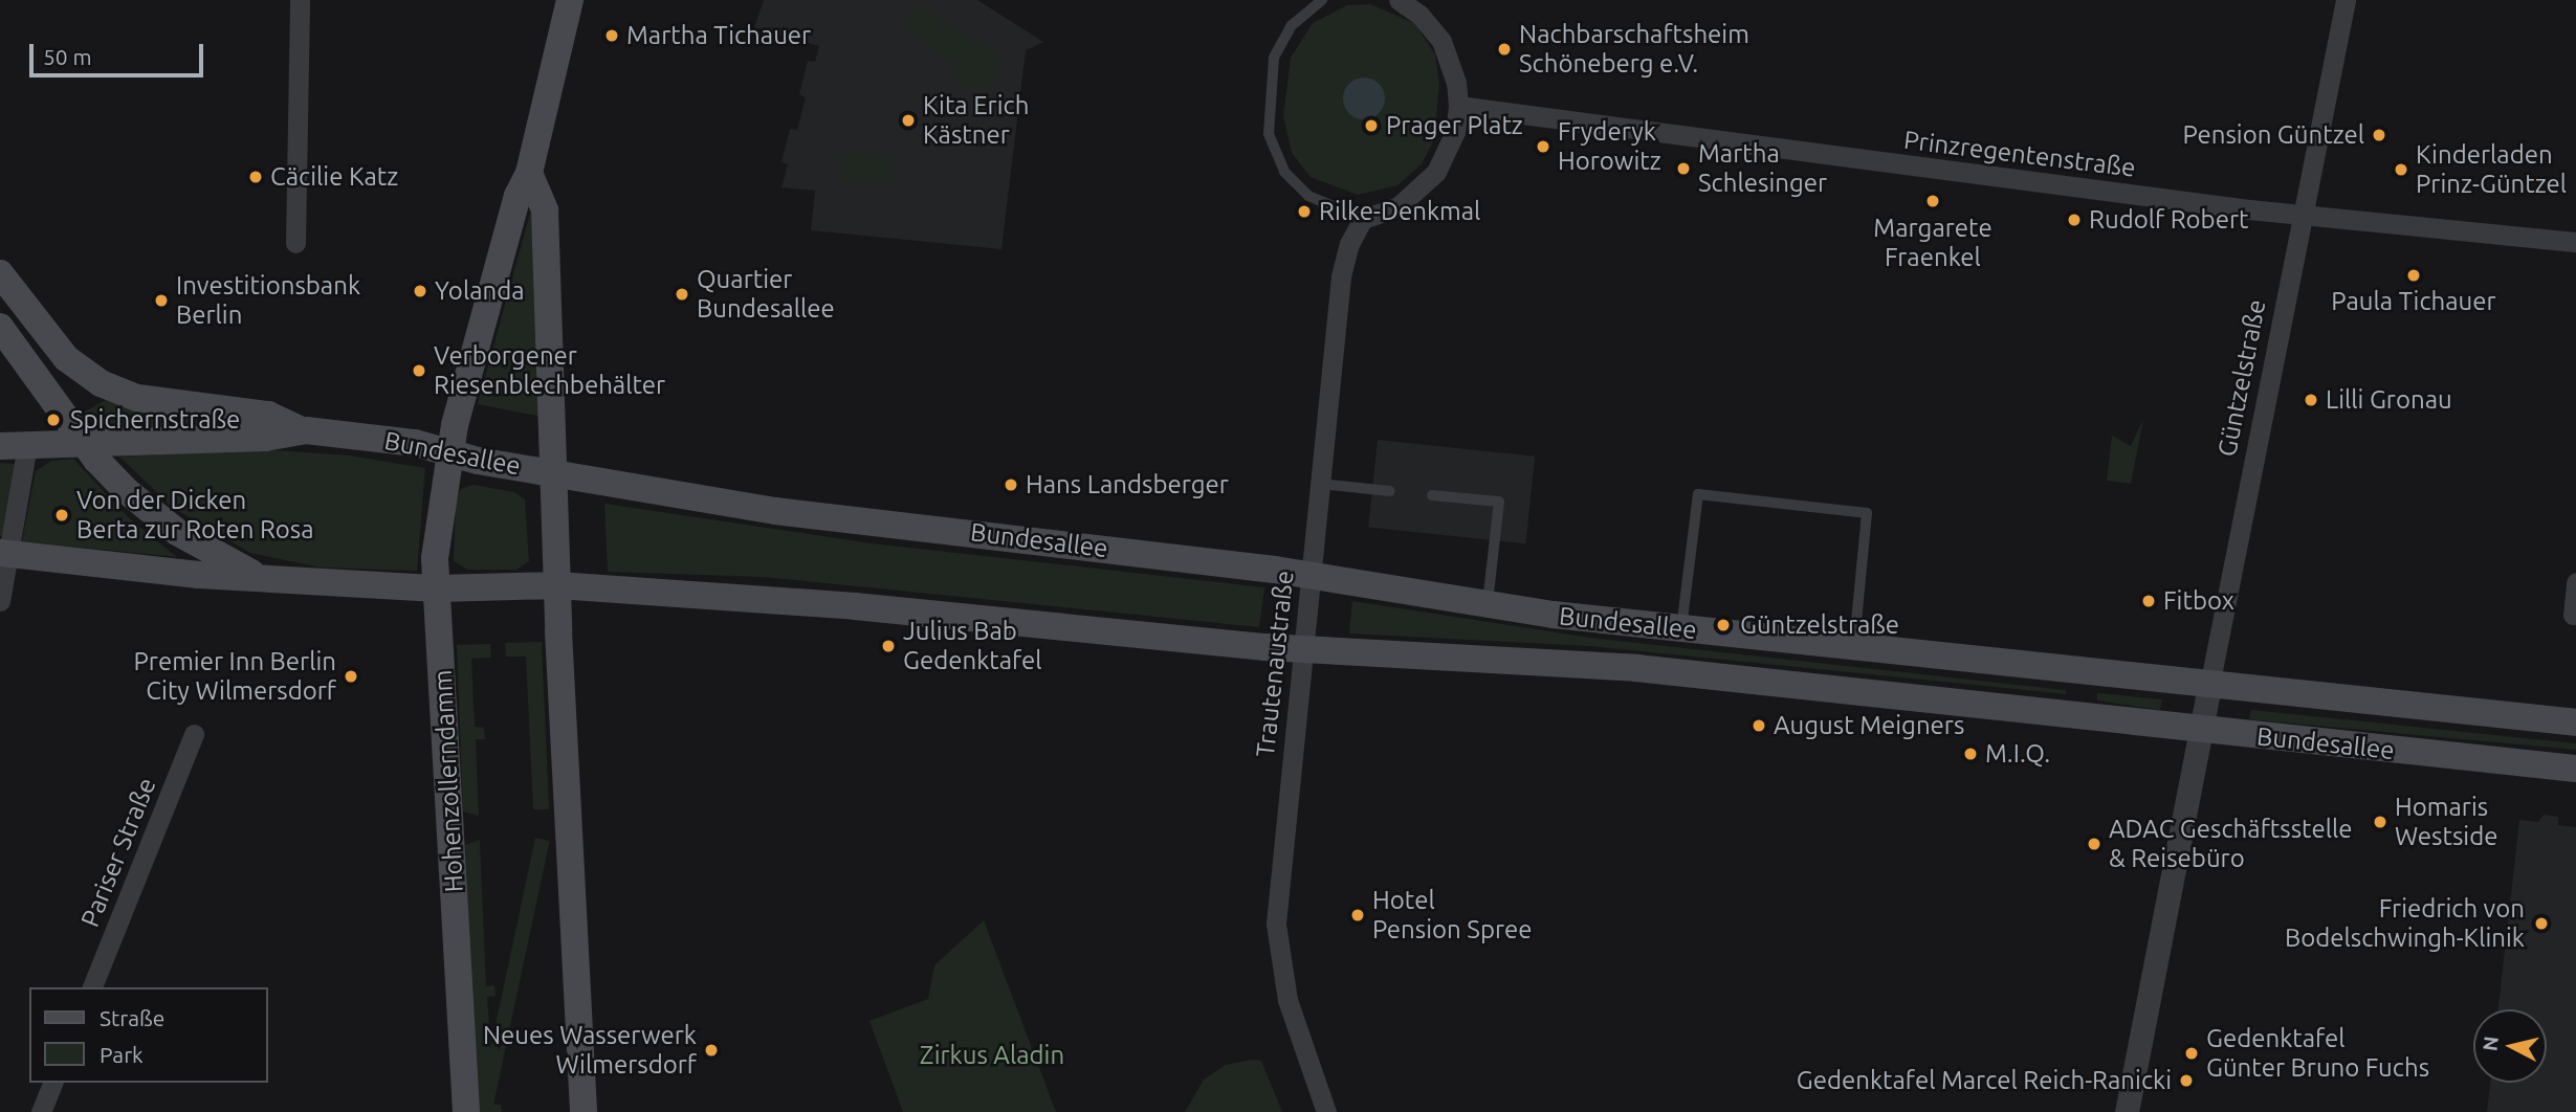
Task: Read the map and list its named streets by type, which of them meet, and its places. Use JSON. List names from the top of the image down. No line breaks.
{"streets":{"main road":["Bundesallee","Hohenzollerndamm"],"street":["Prinzregentenstraße","Güntzelstraße","Trautenaustraße","Pariser Straße"]},"crossings":[["Prinzregentenstraße","Güntzelstraße"],["Güntzelstraße","Bundesallee"],["Bundesallee","Trautenaustraße"],["Bundesallee","Hohenzollerndamm"]],"parks":["Zirkus Aladin"],"places":["Martha Tichauer","Nachbarschaftsheim Schöneberg e.V.","Kita Erich Kästner","Prager Platz","Pension Güntzel","Fryderyk Horowitz","Martha Schlesinger","Kinderladen Prinz-Güntzel","Cäcilie Katz","Margarete Fraenkel","Rilke-Denkmal","Rudolf Robert","Paula Tichauer","Yolanda","Quartier Bundesallee","Investitionsbank Berlin","Verborgener Riesenblechbehälter","Lilli Gronau","Spichernstraße","Hans Landsberger","Von der Dicken Berta zur Roten Rosa","Fitbox","Güntzelstraße","Julius Bab Gedenktafel","Premier Inn Berlin City Wilmersdorf","August Meigners","M.I.Q.","Homaris Westside","ADAC Geschäftsstelle & Reisebüro","Hotel Pension Spree","Friedrich von Bodelschwingh-Klinik","Neues Wasserwerk Wilmersdorf","Gedenktafel Günter Bruno Fuchs","Gedenktafel Marcel Reich-Ranicki"],"legend":["Straße","Park"],"scale_bar":"50 m","north":"left"}
